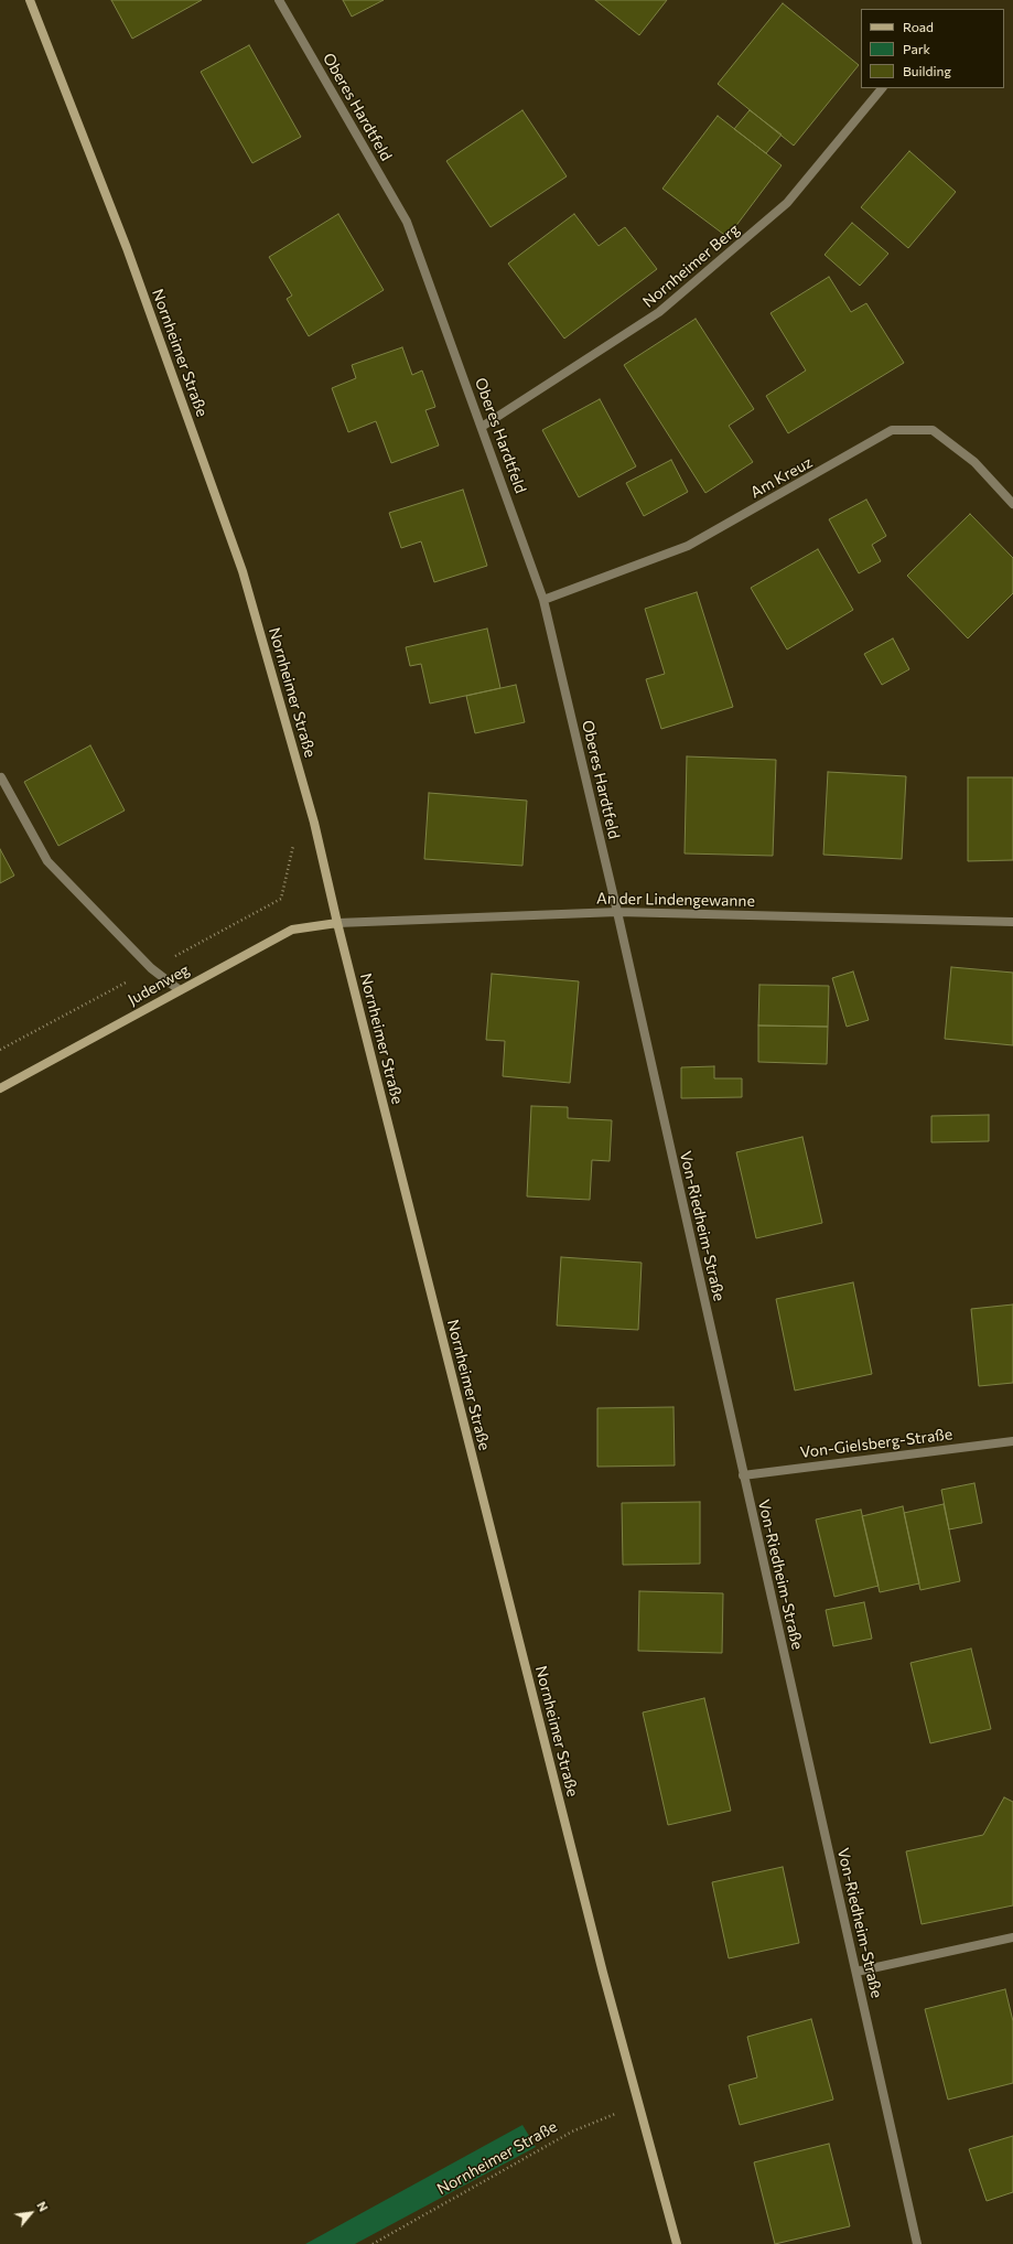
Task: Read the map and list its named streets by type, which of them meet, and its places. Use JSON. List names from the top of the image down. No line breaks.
{"streets":{"street":["Oberes Hardtfeld","Nornheimer Berg","Nornheimer Straße","Am Kreuz","An der Lindengewanne","Judenweg","Von-Riedheim-Straße","Von-Gielsberg-Straße"]},"crossings":[["Oberes Hardtfeld","Nornheimer Berg"],["Oberes Hardtfeld","Am Kreuz"],["Oberes Hardtfeld","An der Lindengewanne"],["Oberes Hardtfeld","Von-Riedheim-Straße"],["Nornheimer Straße","An der Lindengewanne"],["Nornheimer Straße","Judenweg"],["An der Lindengewanne","Judenweg"],["An der Lindengewanne","Von-Riedheim-Straße"],["Von-Riedheim-Straße","Von-Gielsberg-Straße"]],"legend":["Road","Park","Building"],"north":"top right"}
